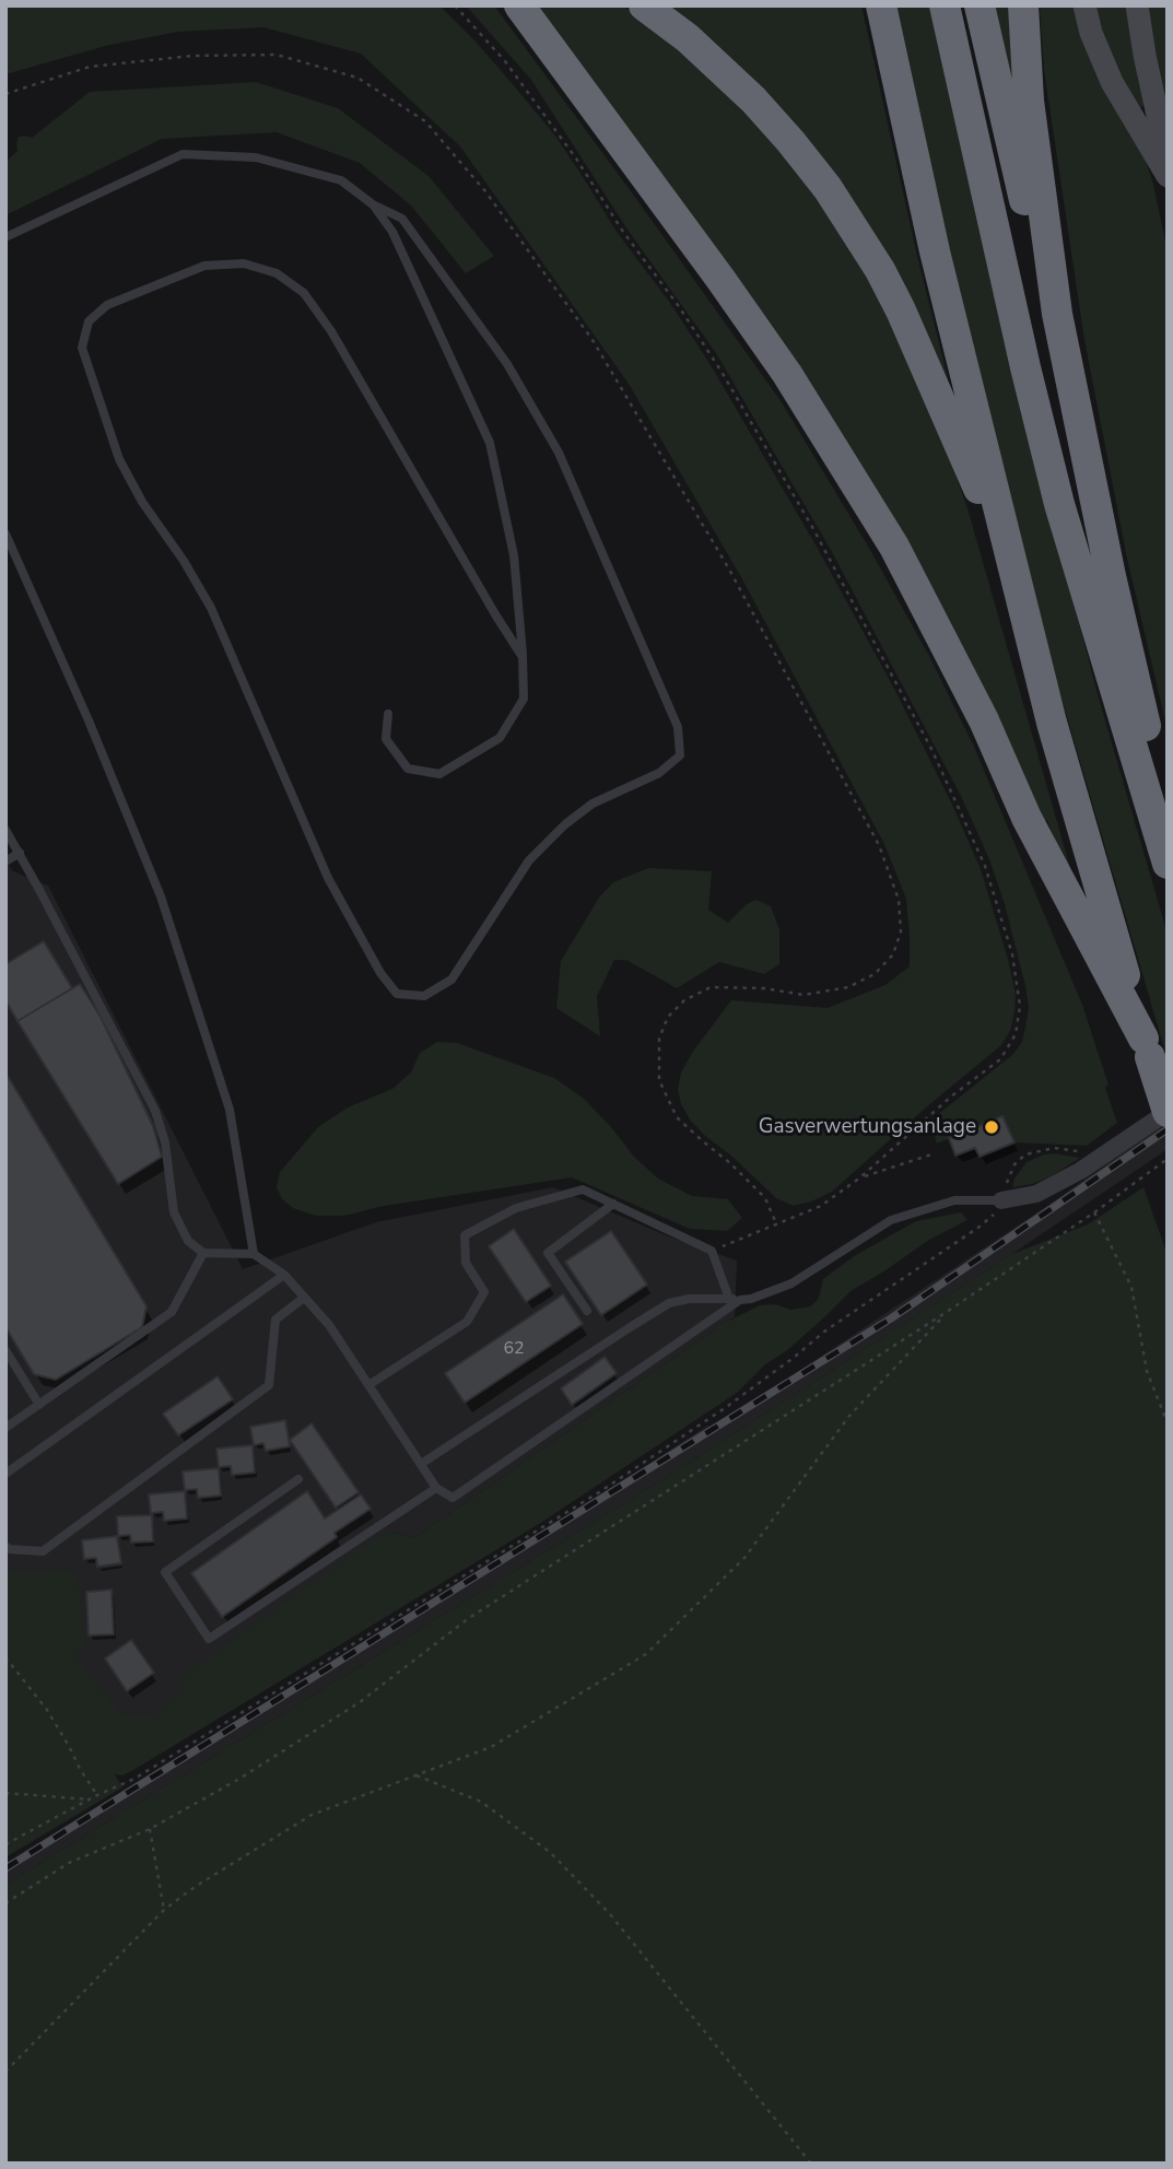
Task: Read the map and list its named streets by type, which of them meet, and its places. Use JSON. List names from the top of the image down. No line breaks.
{"places":["Gasverwertungsanlage"],"house_numbers":["62"]}
